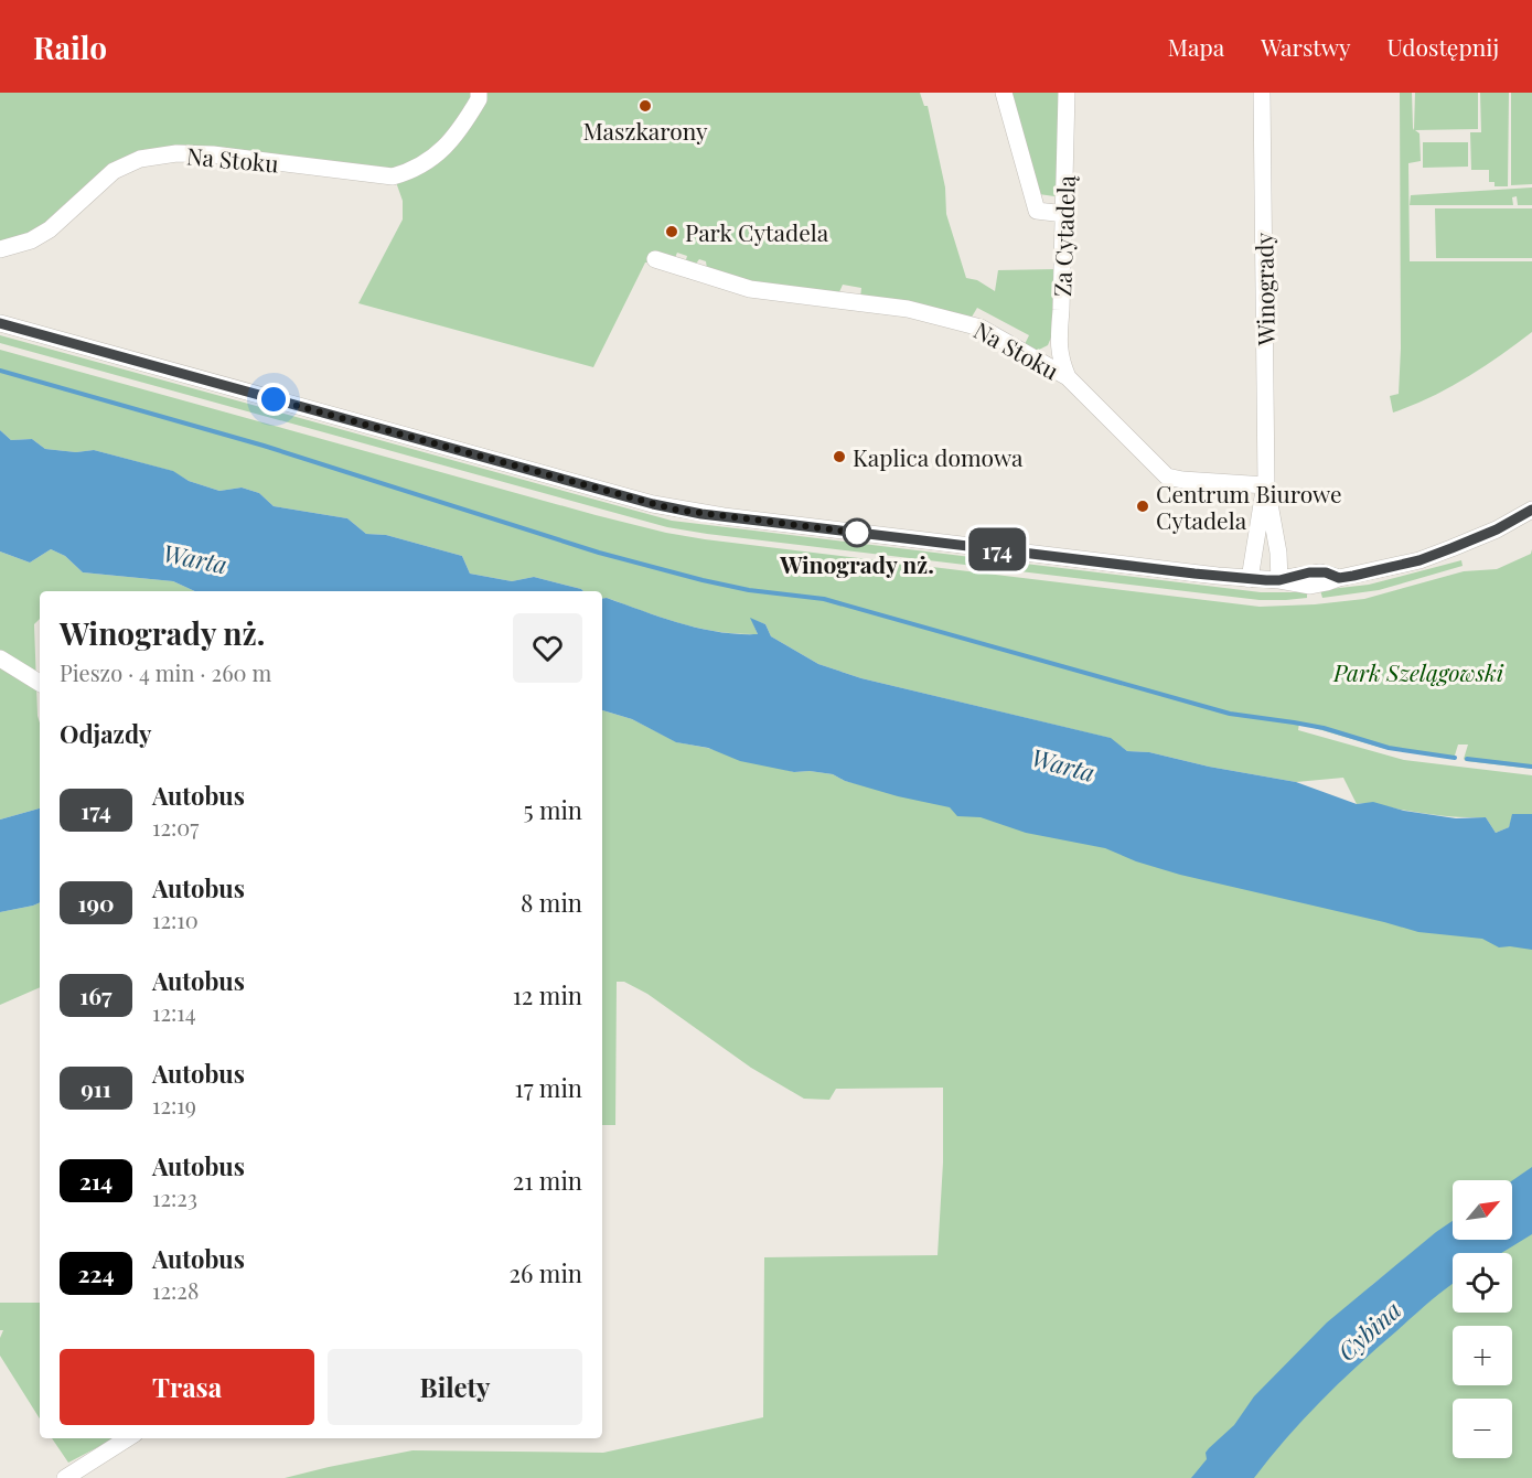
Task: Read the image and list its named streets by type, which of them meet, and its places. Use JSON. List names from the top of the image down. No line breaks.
{"streets":{"street":["Na Stoku","Za Cytadelą","Winogrady"]},"crossings":[["Na Stoku","Za Cytadelą"],["Na Stoku","Winogrady"]],"water":["Warta","Cybina"],"parks":["Park Szelągowski"],"places":["Maszkarony","Park Cytadela","Kaplica domowa","Centrum Biurowe Cytadela","Winogrady nż."],"lines":["bus line 174"],"north":"top right","page":{"header":"Railo","nav":["Mapa","Warstwy","Udostępnij"],"on_map":"174","heading":[["Winogrady nż.","Pieszo · 4 min · 260 m"],"Odjazdy"],"list":[{"mark":"174","name":"Autobus","note":"12:07","value":"5 min"},{"mark":"190","name":"Autobus","note":"12:10","value":"8 min"},{"mark":"167","name":"Autobus","note":"12:14","value":"12 min"},{"mark":"911","name":"Autobus","note":"12:19","value":"17 min"},{"mark":"214","name":"Autobus","note":"12:23","value":"21 min"},{"mark":"224","name":"Autobus","note":"12:28","value":"26 min"}],"map_buttons":["+","−"],"buttons":["Trasa","Bilety"]}}
